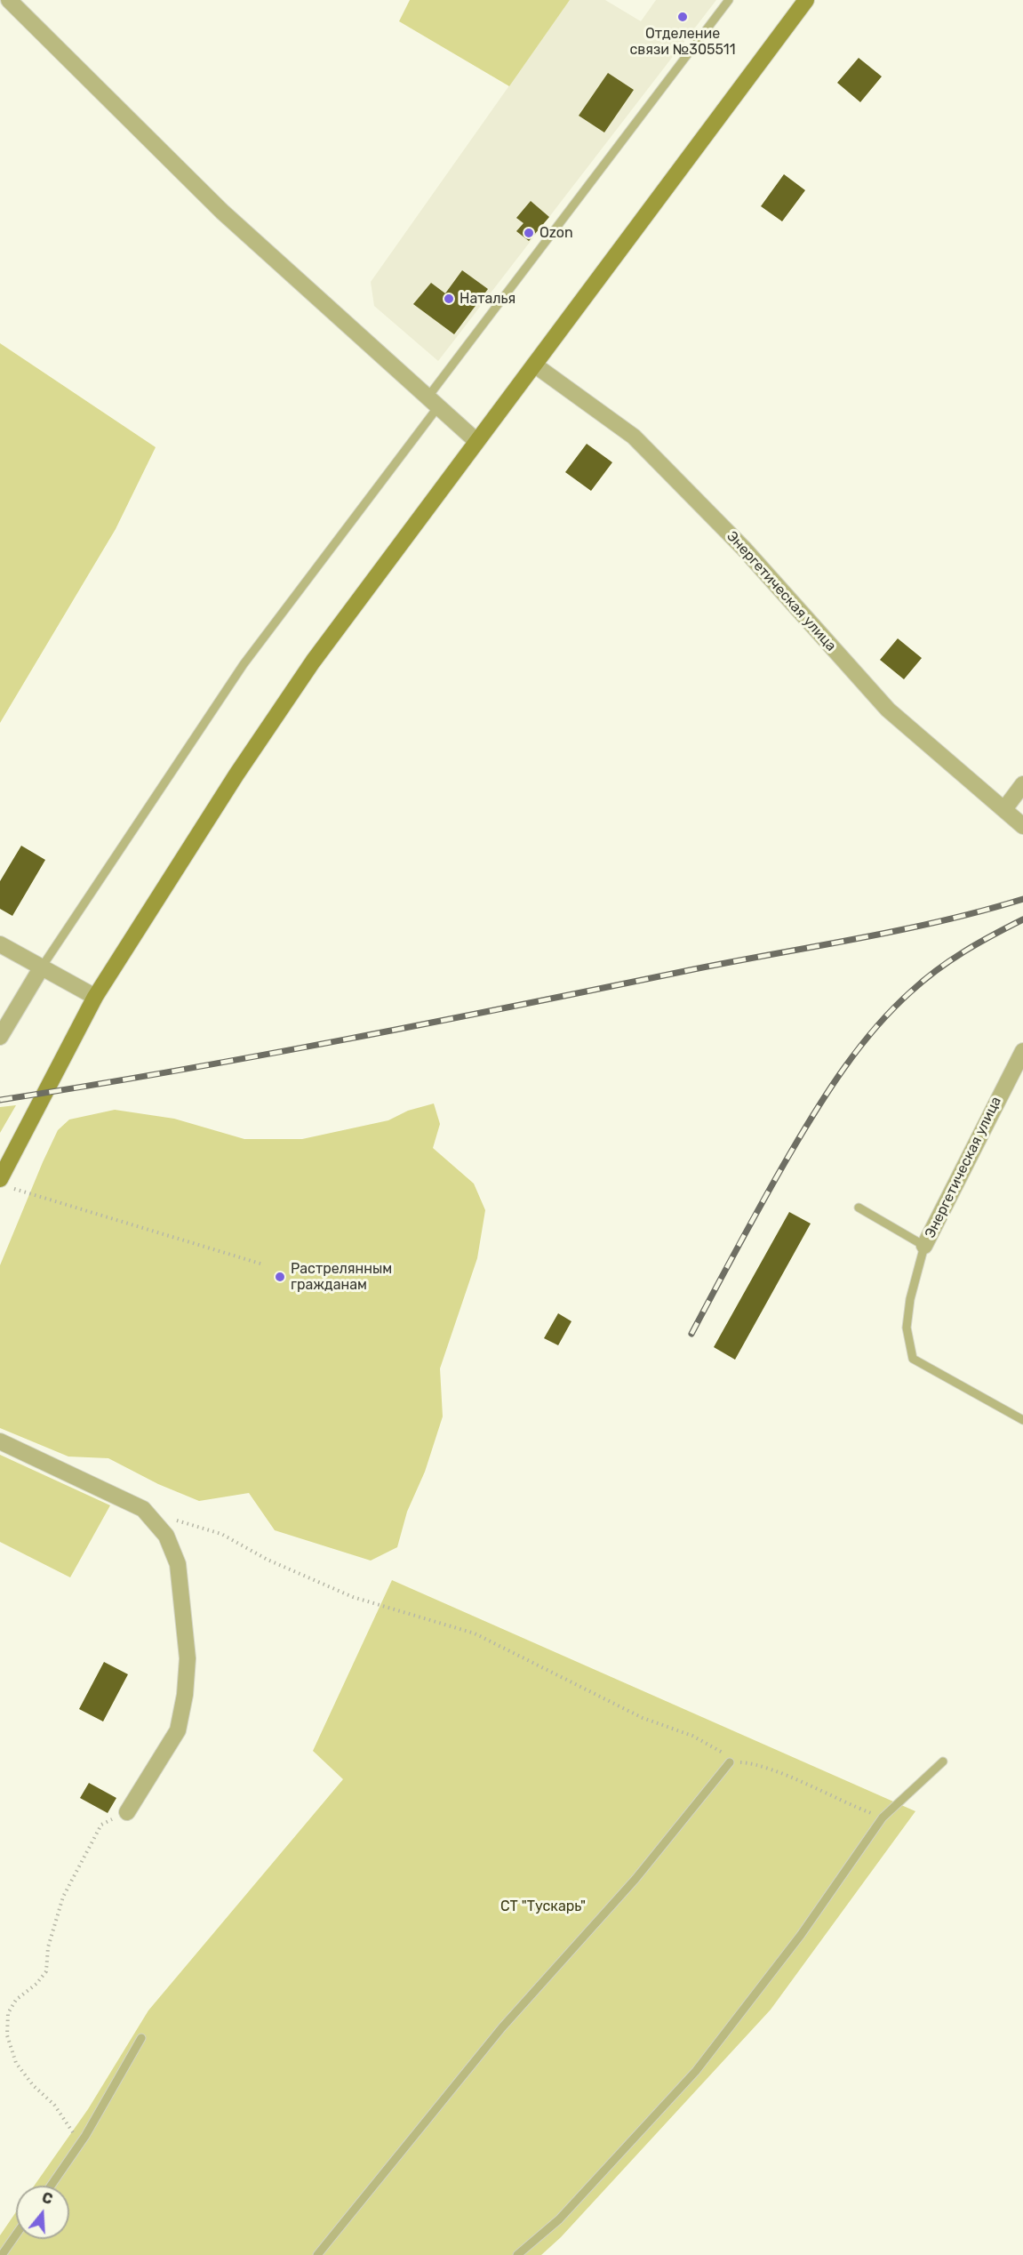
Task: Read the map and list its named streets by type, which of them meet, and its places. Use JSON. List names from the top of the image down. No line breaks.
{"streets":{"street":["Энергетическая улица"]},"parks":["СТ \"Тускарь\""],"places":["Отделение связи №305511","Ozon","Наталья","Растрелянным гражданам"],"north":"top"}
